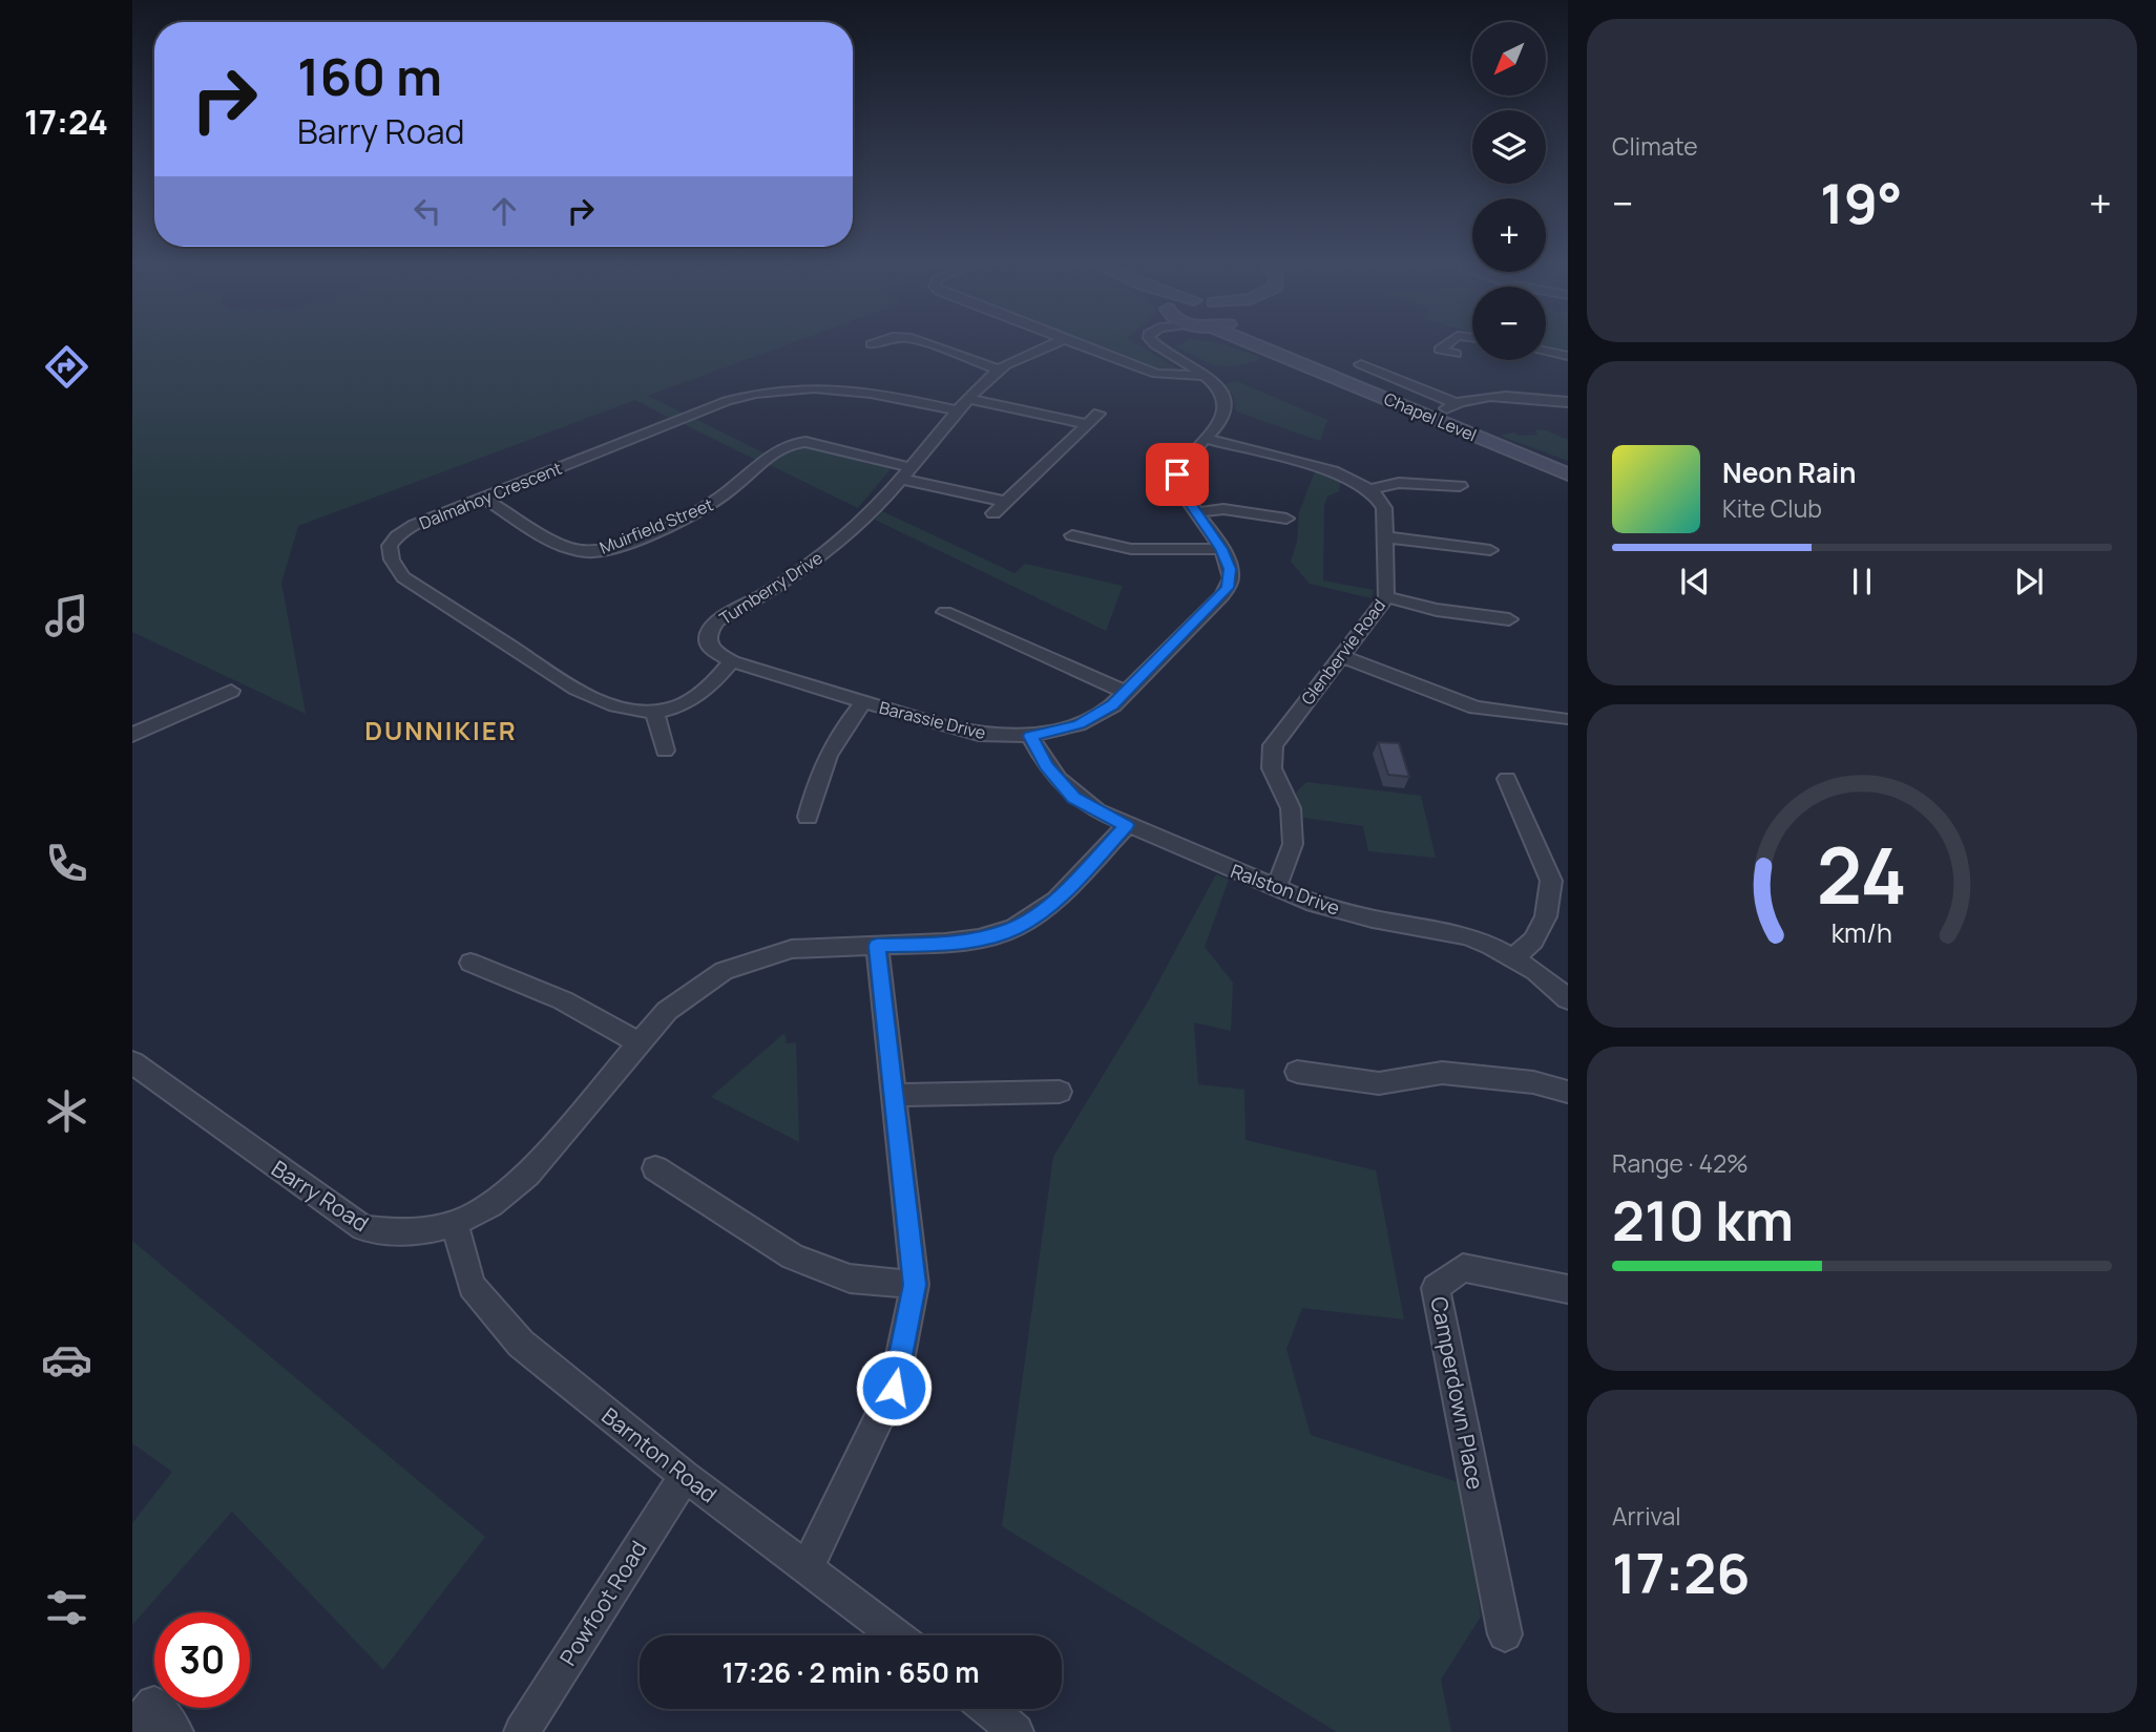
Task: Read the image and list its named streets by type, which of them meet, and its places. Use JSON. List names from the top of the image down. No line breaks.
{"streets":{"main road":["Chapel Level"],"street":["Dalmahoy Crescent","Muirfield Street","Turnberry Drive","Glenbervie Road","Barassie Drive","Ralston Drive","Barry Road","Camperdown Place","Barnton Road","Powfoot Road"]},"crossings":[["Dalmahoy Crescent","Muirfield Street"],["Dalmahoy Crescent","Turnberry Drive"],["Muirfield Street","Turnberry Drive"],["Turnberry Drive","Barassie Drive"],["Glenbervie Road","Ralston Drive"],["Barassie Drive","Ralston Drive"],["Ralston Drive","Barry Road"],["Barry Road","Barnton Road"],["Barnton Road","Powfoot Road"]],"districts":["DUNNIKIER"],"north":"bottom left","page":{"tabs":"17:24","tile":["Climate",["Range · 42%","210 km"],["Arrival","17:26"]],"map_buttons":["+","−"],"turn":["160 m","Barry Road"],"heat":["−","19°","+"],"song":["Neon Rain","Kite Club"],"limit":"30","trip":"17:26 · 2 min · 650 m","gauge":["24","km/h"]}}
